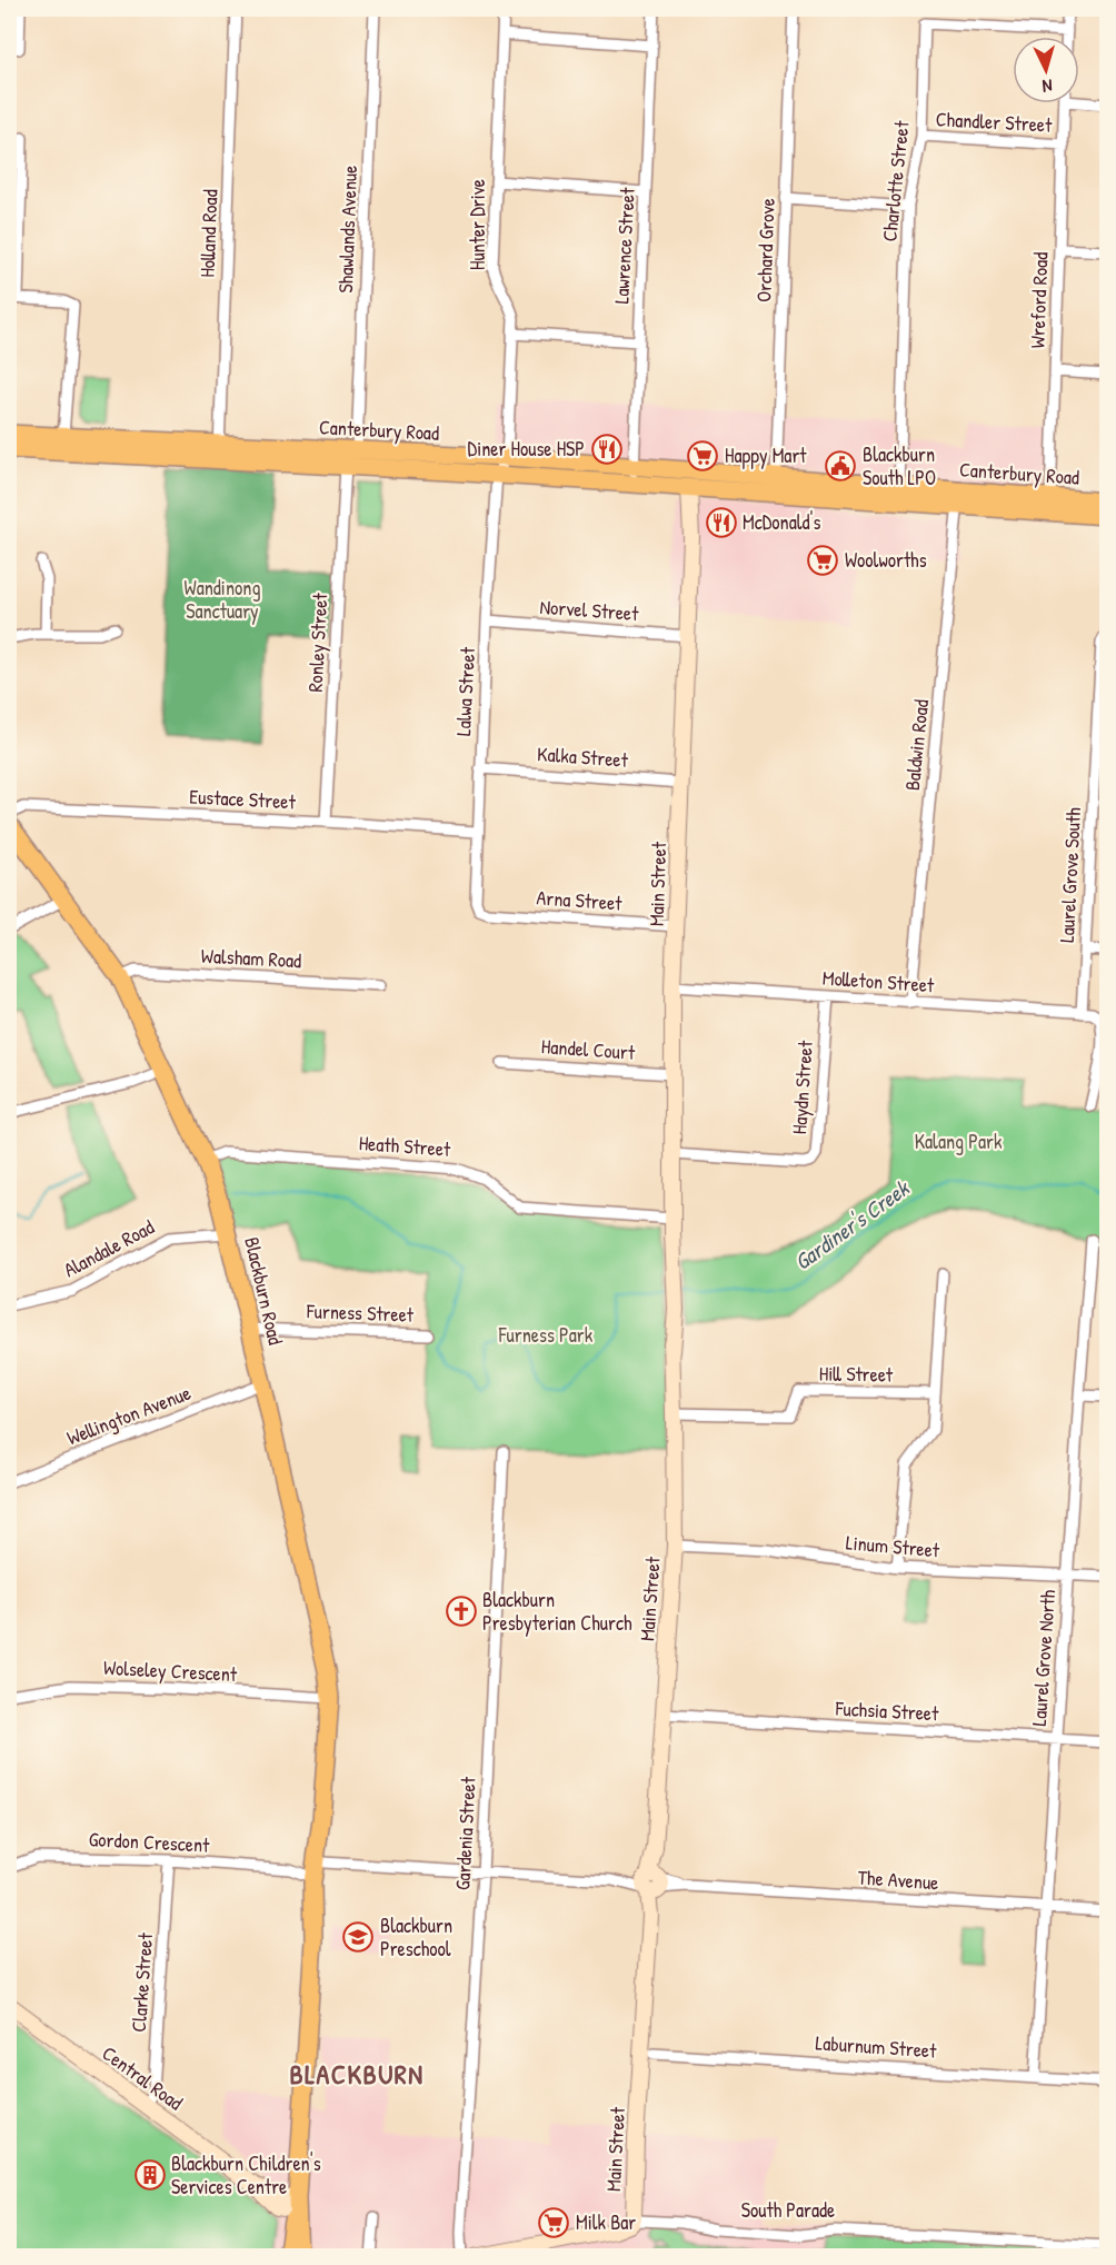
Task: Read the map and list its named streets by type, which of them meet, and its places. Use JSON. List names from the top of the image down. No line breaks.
{"streets":{"main road":["Canterbury Road","Blackburn Road"],"street":["Chandler Street","Charlotte Street","Hunter Drive","Shawlands Avenue","Holland Road","Lawrence Street","Orchard Grove","Wreford Road","Norvel Street","Ronley Street","Lalwa Street","Baldwin Road","Kalka Street","Eustace Street","Laurel Grove South","Main Street","Arna Street","Walsham Road","Molleton Street","Handel Court","Haydn Street","Heath Street","Alandale Road","Furness Street","Hill Street","Wellington Avenue","Linum Street","Laurel Grove North","Wolseley Crescent","Fuchsia Street","Gardenia Street","Gordon Crescent","The Avenue","Clarke Street","Laburnum Street","Central Road","South Parade"]},"crossings":[["Chandler Street","Charlotte Street"],["Chandler Street","Wreford Road"],["Charlotte Street","Canterbury Road"],["Hunter Drive","Canterbury Road"],["Hunter Drive","Lalwa Street"],["Shawlands Avenue","Canterbury Road"],["Shawlands Avenue","Ronley Street"],["Holland Road","Canterbury Road"],["Lawrence Street","Canterbury Road"],["Orchard Grove","Canterbury Road"],["Wreford Road","Canterbury Road"],["Canterbury Road","Ronley Street"],["Canterbury Road","Lalwa Street"],["Canterbury Road","Baldwin Road"],["Canterbury Road","Main Street"],["Norvel Street","Lalwa Street"],["Norvel Street","Main Street"],["Ronley Street","Eustace Street"],["Lalwa Street","Kalka Street"],["Lalwa Street","Eustace Street"],["Lalwa Street","Arna Street"],["Baldwin Road","Molleton Street"],["Kalka Street","Main Street"],["Laurel Grove South","Molleton Street"],["Main Street","Arna Street"],["Main Street","Molleton Street"],["Main Street","Handel Court"],["Main Street","Haydn Street"],["Main Street","Heath Street"],["Main Street","Hill Street"],["Main Street","Linum Street"],["Main Street","Fuchsia Street"],["Main Street","The Avenue"],["Main Street","Laburnum Street"],["Main Street","South Parade"],["Walsham Road","Blackburn Road"],["Molleton Street","Haydn Street"],["Heath Street","Blackburn Road"],["Alandale Road","Blackburn Road"],["Blackburn Road","Furness Street"],["Blackburn Road","Wellington Avenue"],["Blackburn Road","Wolseley Crescent"],["Blackburn Road","Gordon Crescent"],["Blackburn Road","The Avenue"],["Blackburn Road","Central Road"],["Linum Street","Laurel Grove North"],["Laurel Grove North","Fuchsia Street"],["Laurel Grove North","The Avenue"],["Laurel Grove North","Laburnum Street"],["Gardenia Street","The Avenue"],["Gordon Crescent","The Avenue"],["Gordon Crescent","Clarke Street"],["Clarke Street","Central Road"]],"districts":["BLACKBURN"],"water":["Gardiner's Creek"],"parks":["Wandinong Sanctuary","Kalang Park","Furness Park"],"places":{"restaurant":["Diner House HSP","McDonald's"],"supermarket":["Happy Mart","Woolworths","Milk Bar"],"public building":["Blackburn South LPO"],"church":["Blackburn Presbyterian Church"],"school or university":["Blackburn Preschool"],"building":["Blackburn Children's Services Centre"]},"north":"bottom"}
